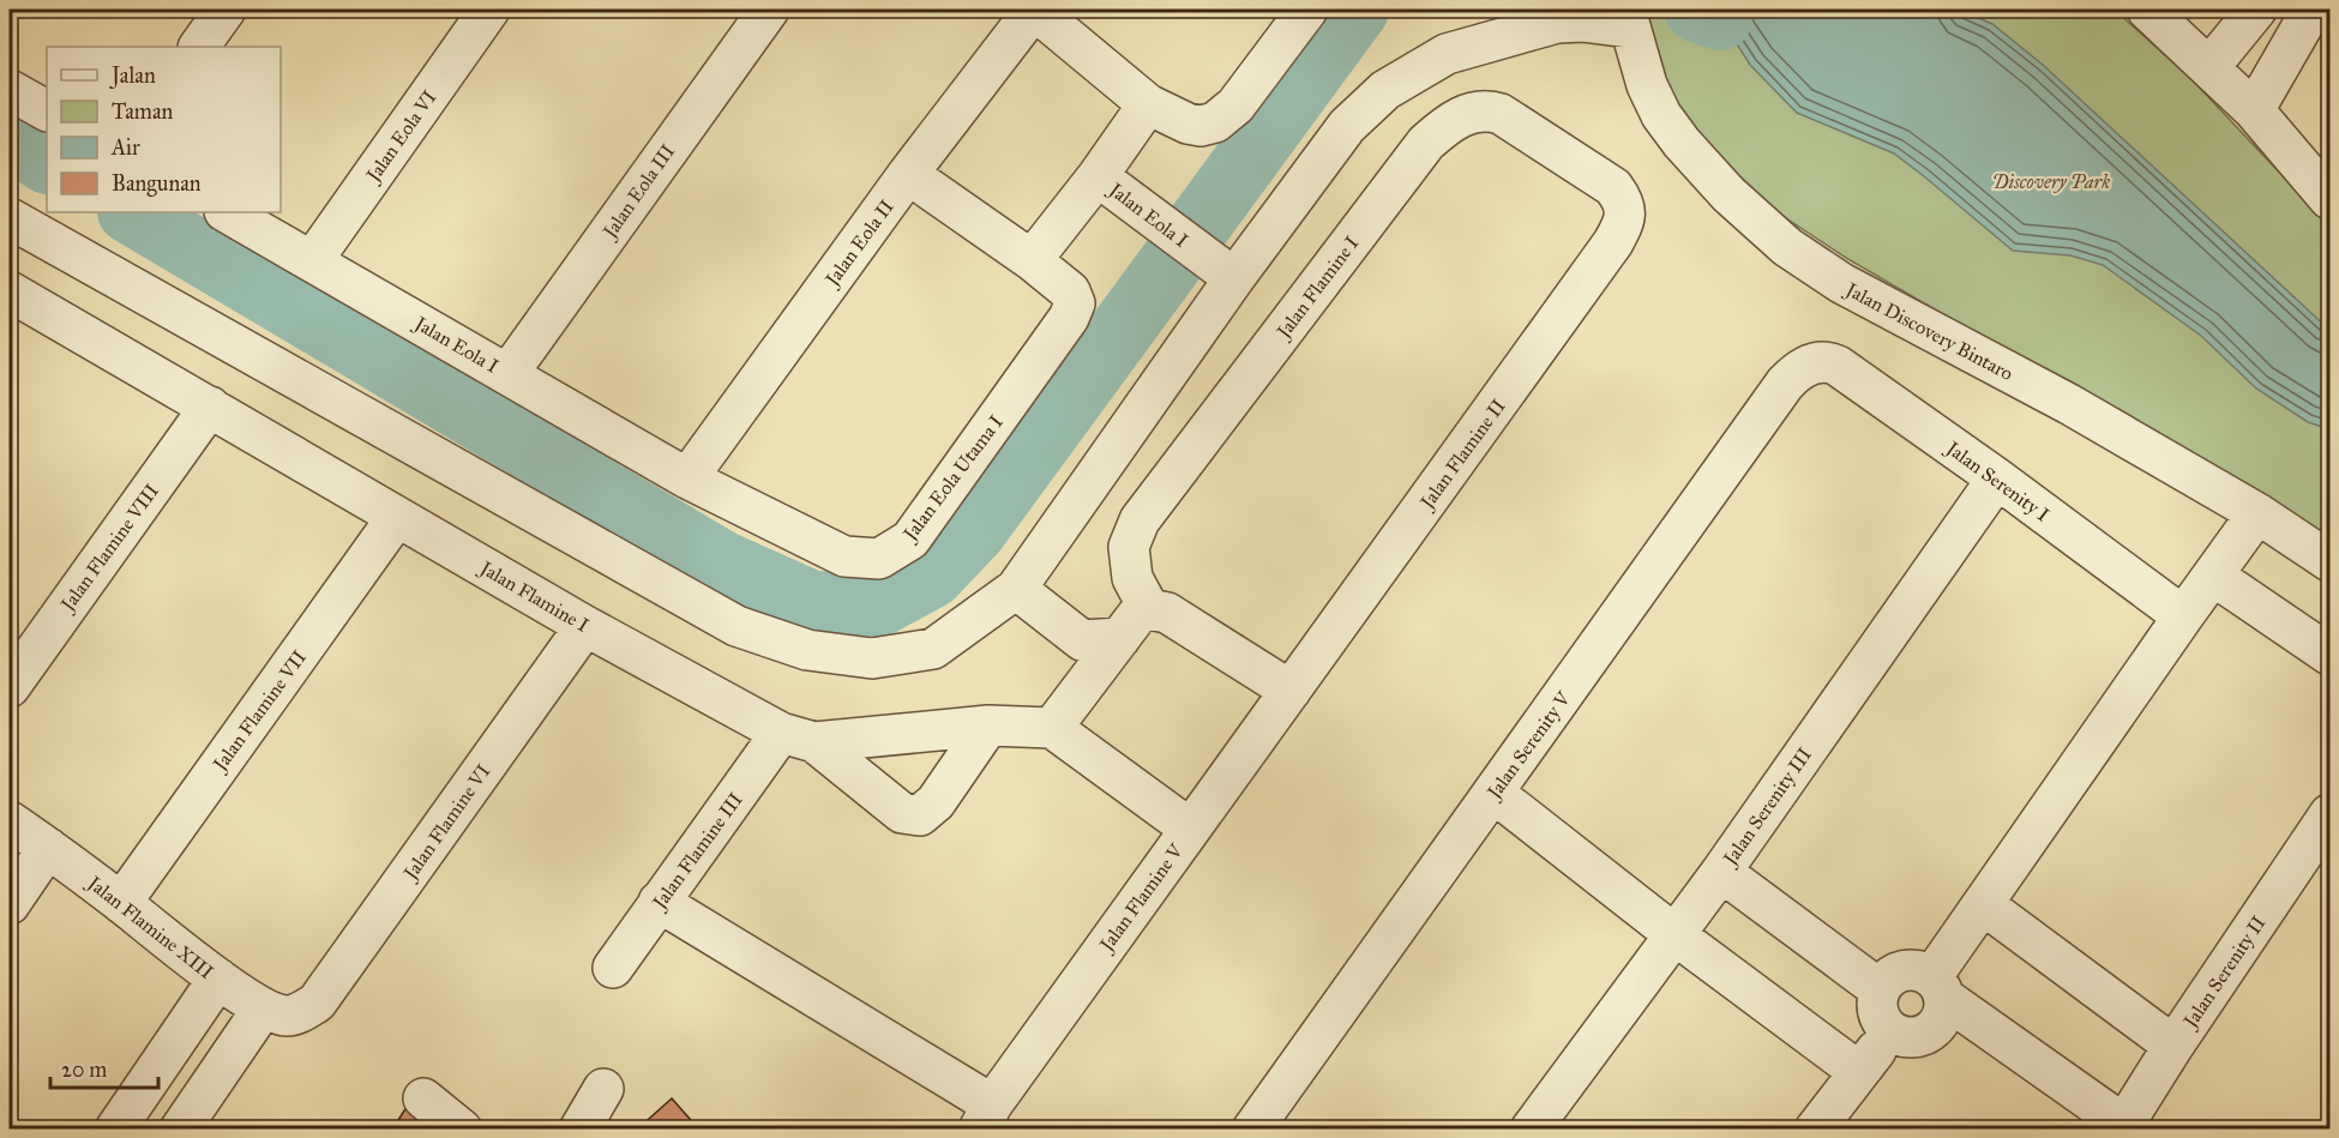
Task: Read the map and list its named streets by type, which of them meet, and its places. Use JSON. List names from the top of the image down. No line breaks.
{"streets":{"street":["Jalan Eola VI","Jalan Eola III","Jalan Eola I","Jalan Eola II","Jalan Flamine I","Jalan Discovery Bintaro","Jalan Flamine II","Jalan Eola Utama I","Jalan Serenity I","Jalan Flamine VIII","Jalan Flamine VII","Jalan Serenity V","Jalan Serenity III","Jalan Flamine VI","Jalan Flamine III","Jalan Flamine V","Jalan Flamine XIII","Jalan Serenity II"]},"crossings":[["Jalan Eola VI","Jalan Eola I"],["Jalan Eola III","Jalan Eola I"],["Jalan Eola I","Jalan Eola II"],["Jalan Eola I","Jalan Eola Utama I"],["Jalan Eola II","Jalan Eola Utama I"],["Jalan Flamine I","Jalan Flamine II"],["Jalan Flamine I","Jalan Flamine VIII"],["Jalan Flamine I","Jalan Flamine VII"],["Jalan Flamine I","Jalan Flamine VI"],["Jalan Flamine I","Jalan Flamine III"],["Jalan Flamine II","Jalan Flamine V"],["Jalan Serenity I","Jalan Serenity V"],["Jalan Serenity I","Jalan Serenity III"],["Jalan Flamine VII","Jalan Flamine XIII"],["Jalan Flamine VI","Jalan Flamine XIII"],["Jalan Flamine III","Jalan Flamine V"]],"parks":["Discovery Park"],"legend":["Jalan","Taman","Air","Bangunan"],"scale_bar":"20 m"}
